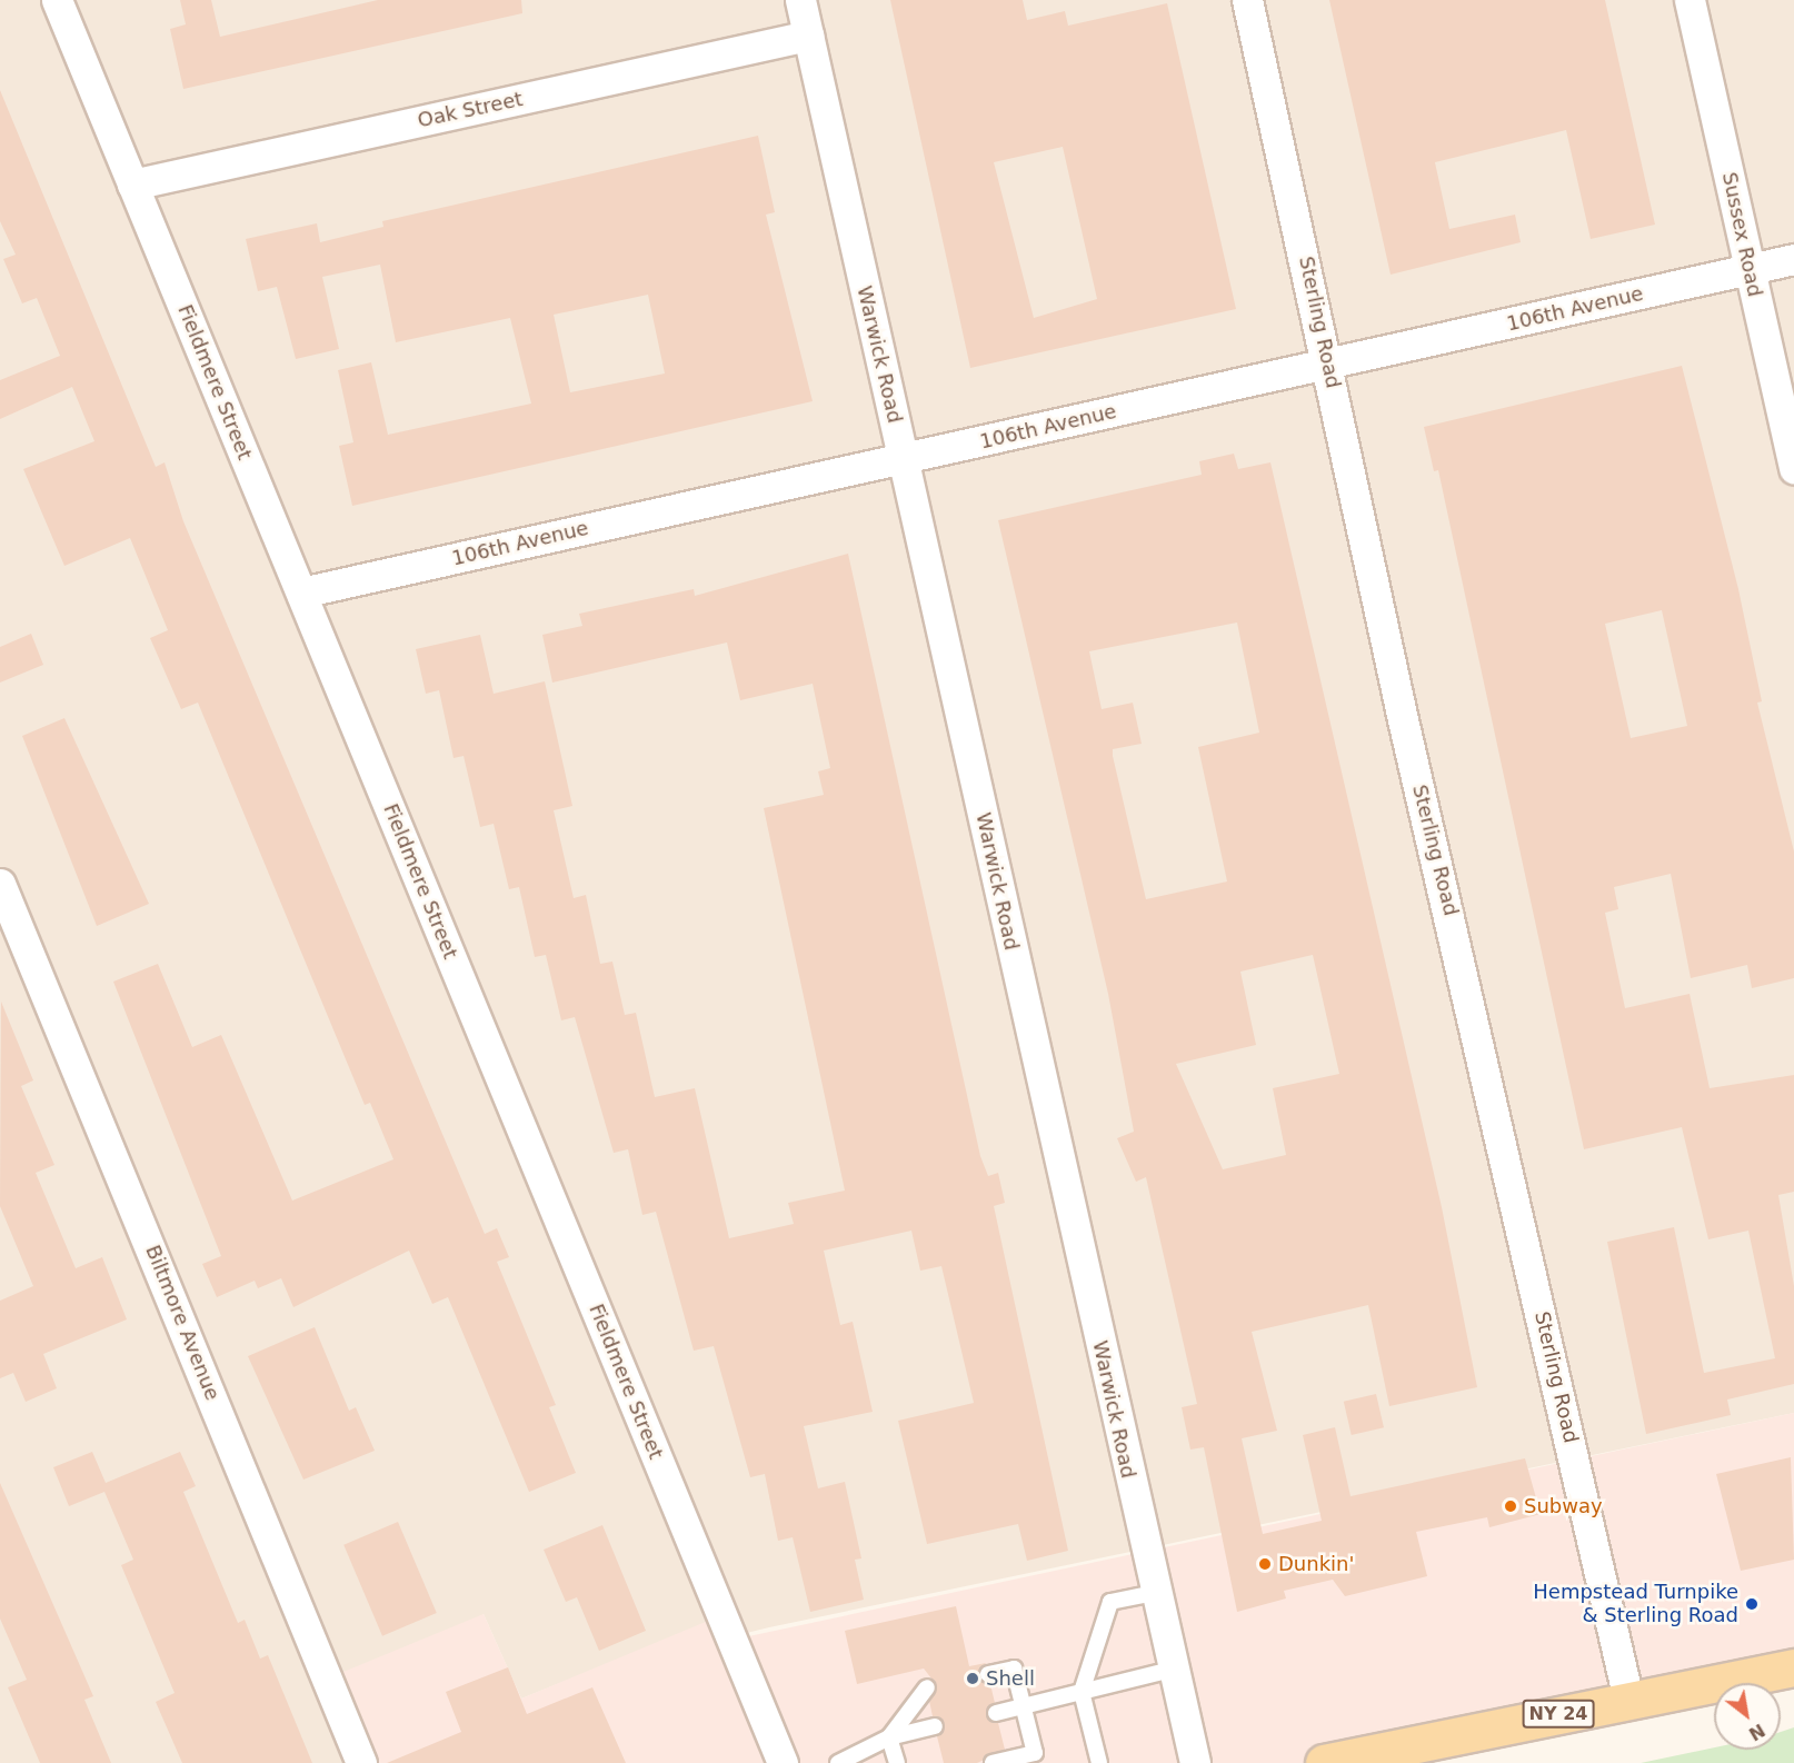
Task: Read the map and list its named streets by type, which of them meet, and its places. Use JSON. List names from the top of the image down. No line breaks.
{"streets":{"main road":["NY 24"],"street":["Oak Street","Sussex Road","106th Avenue","Sterling Road","Warwick Road","Fieldmere Street","Biltmore Avenue"]},"crossings":[["Oak Street","Warwick Road"],["Oak Street","Fieldmere Street"],["Sussex Road","106th Avenue"],["106th Avenue","Sterling Road"],["106th Avenue","Warwick Road"],["106th Avenue","Fieldmere Street"],["Sterling Road","NY 24"]],"places":["Subway","Dunkin'","Hempstead Turnpike & Sterling Road","Shell"],"north":"bottom right"}
